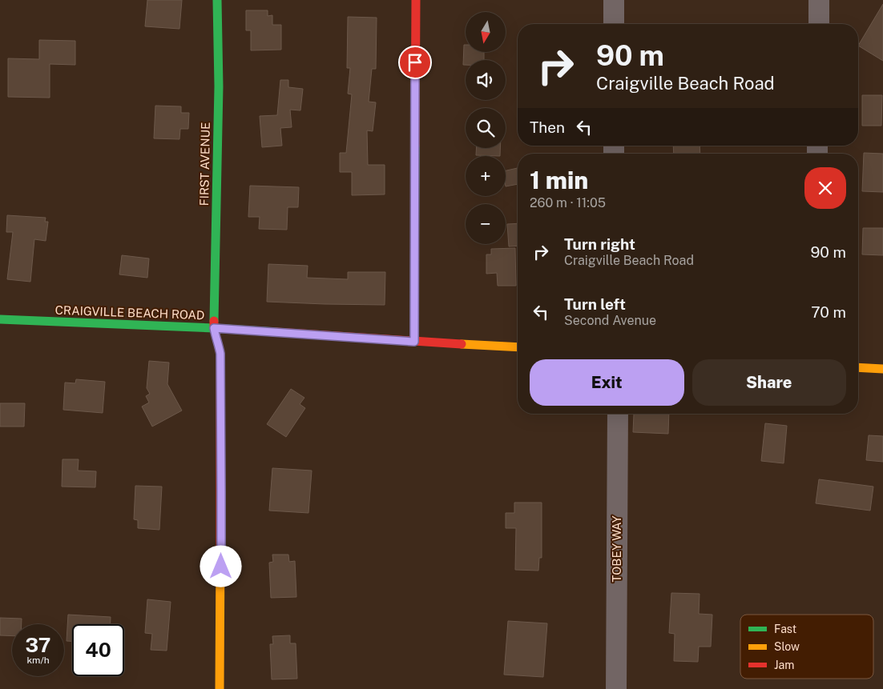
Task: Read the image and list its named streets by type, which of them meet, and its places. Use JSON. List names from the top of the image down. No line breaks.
{"streets":{"street":["FIRST AVENUE","CRAIGVILLE BEACH ROAD","TOBEY WAY"]},"crossings":[["FIRST AVENUE","CRAIGVILLE BEACH ROAD"]],"legend":["Fast","Slow","Jam"],"north":"bottom","page":{"map_buttons":["+","−"],"turn":["90 m","Craigville Beach Road"],"then":"Then","heading":["1 min","260 m · 11:05"],"list":[{"name":"Turn right","note":"Craigville Beach Road","value":"90 m"},{"name":"Turn left","note":"Second Avenue","value":"70 m"}],"buttons":["Exit","Share"],"speed":"37 km/h","limit":"40"}}
